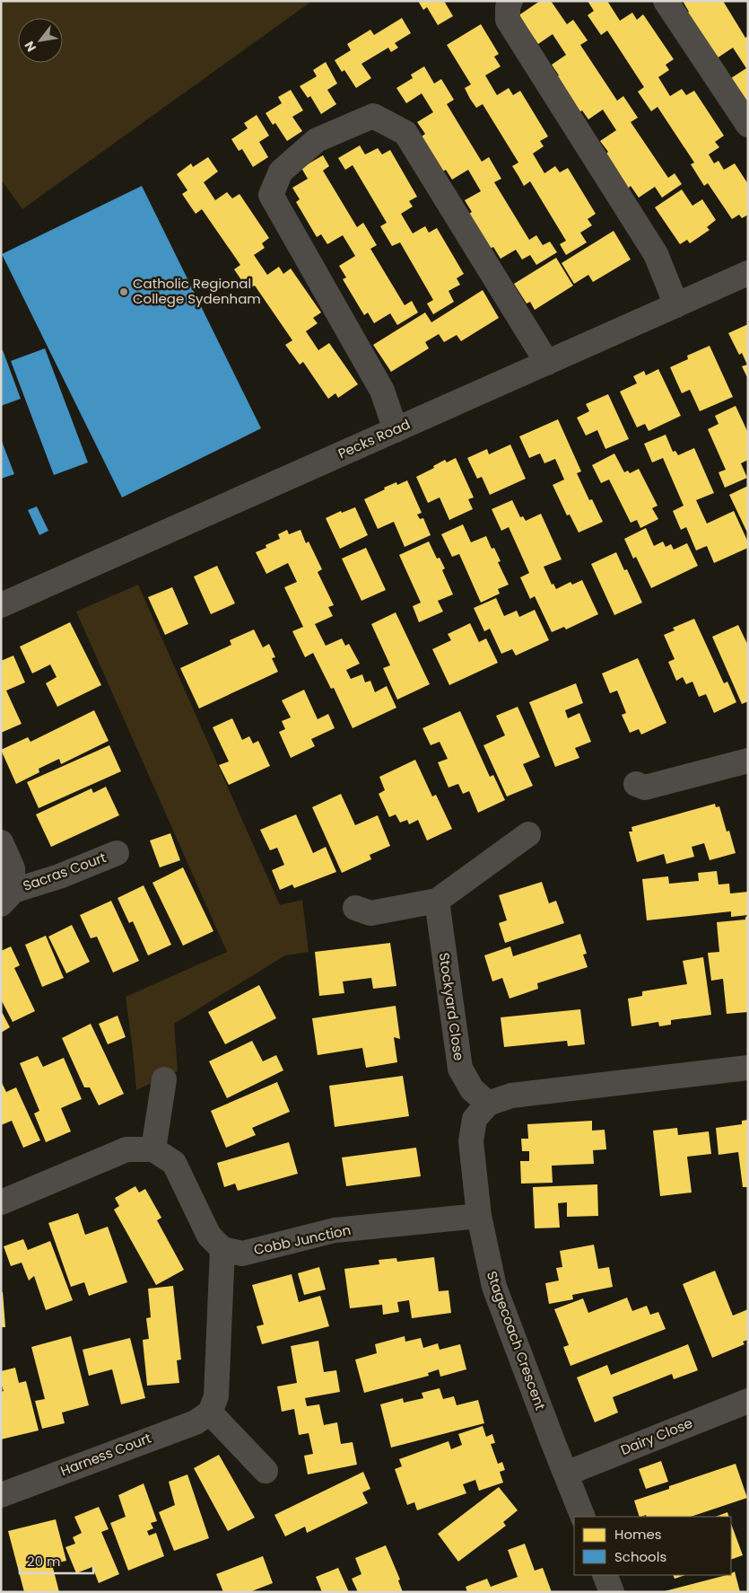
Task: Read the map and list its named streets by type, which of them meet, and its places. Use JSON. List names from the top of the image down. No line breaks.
{"streets":{"street":["Pecks Road","Sacras Court","Stockyard Close","Cobb Junction","Stagecoach Crescent","Dairy Close","Harness Court"]},"crossings":[["Stockyard Close","Stagecoach Crescent"],["Cobb Junction","Stagecoach Crescent"],["Stagecoach Crescent","Dairy Close"]],"places":["Catholic Regional College Sydenham"],"legend":["Homes","Schools"],"scale_bar":"20 m","north":"bottom left"}
